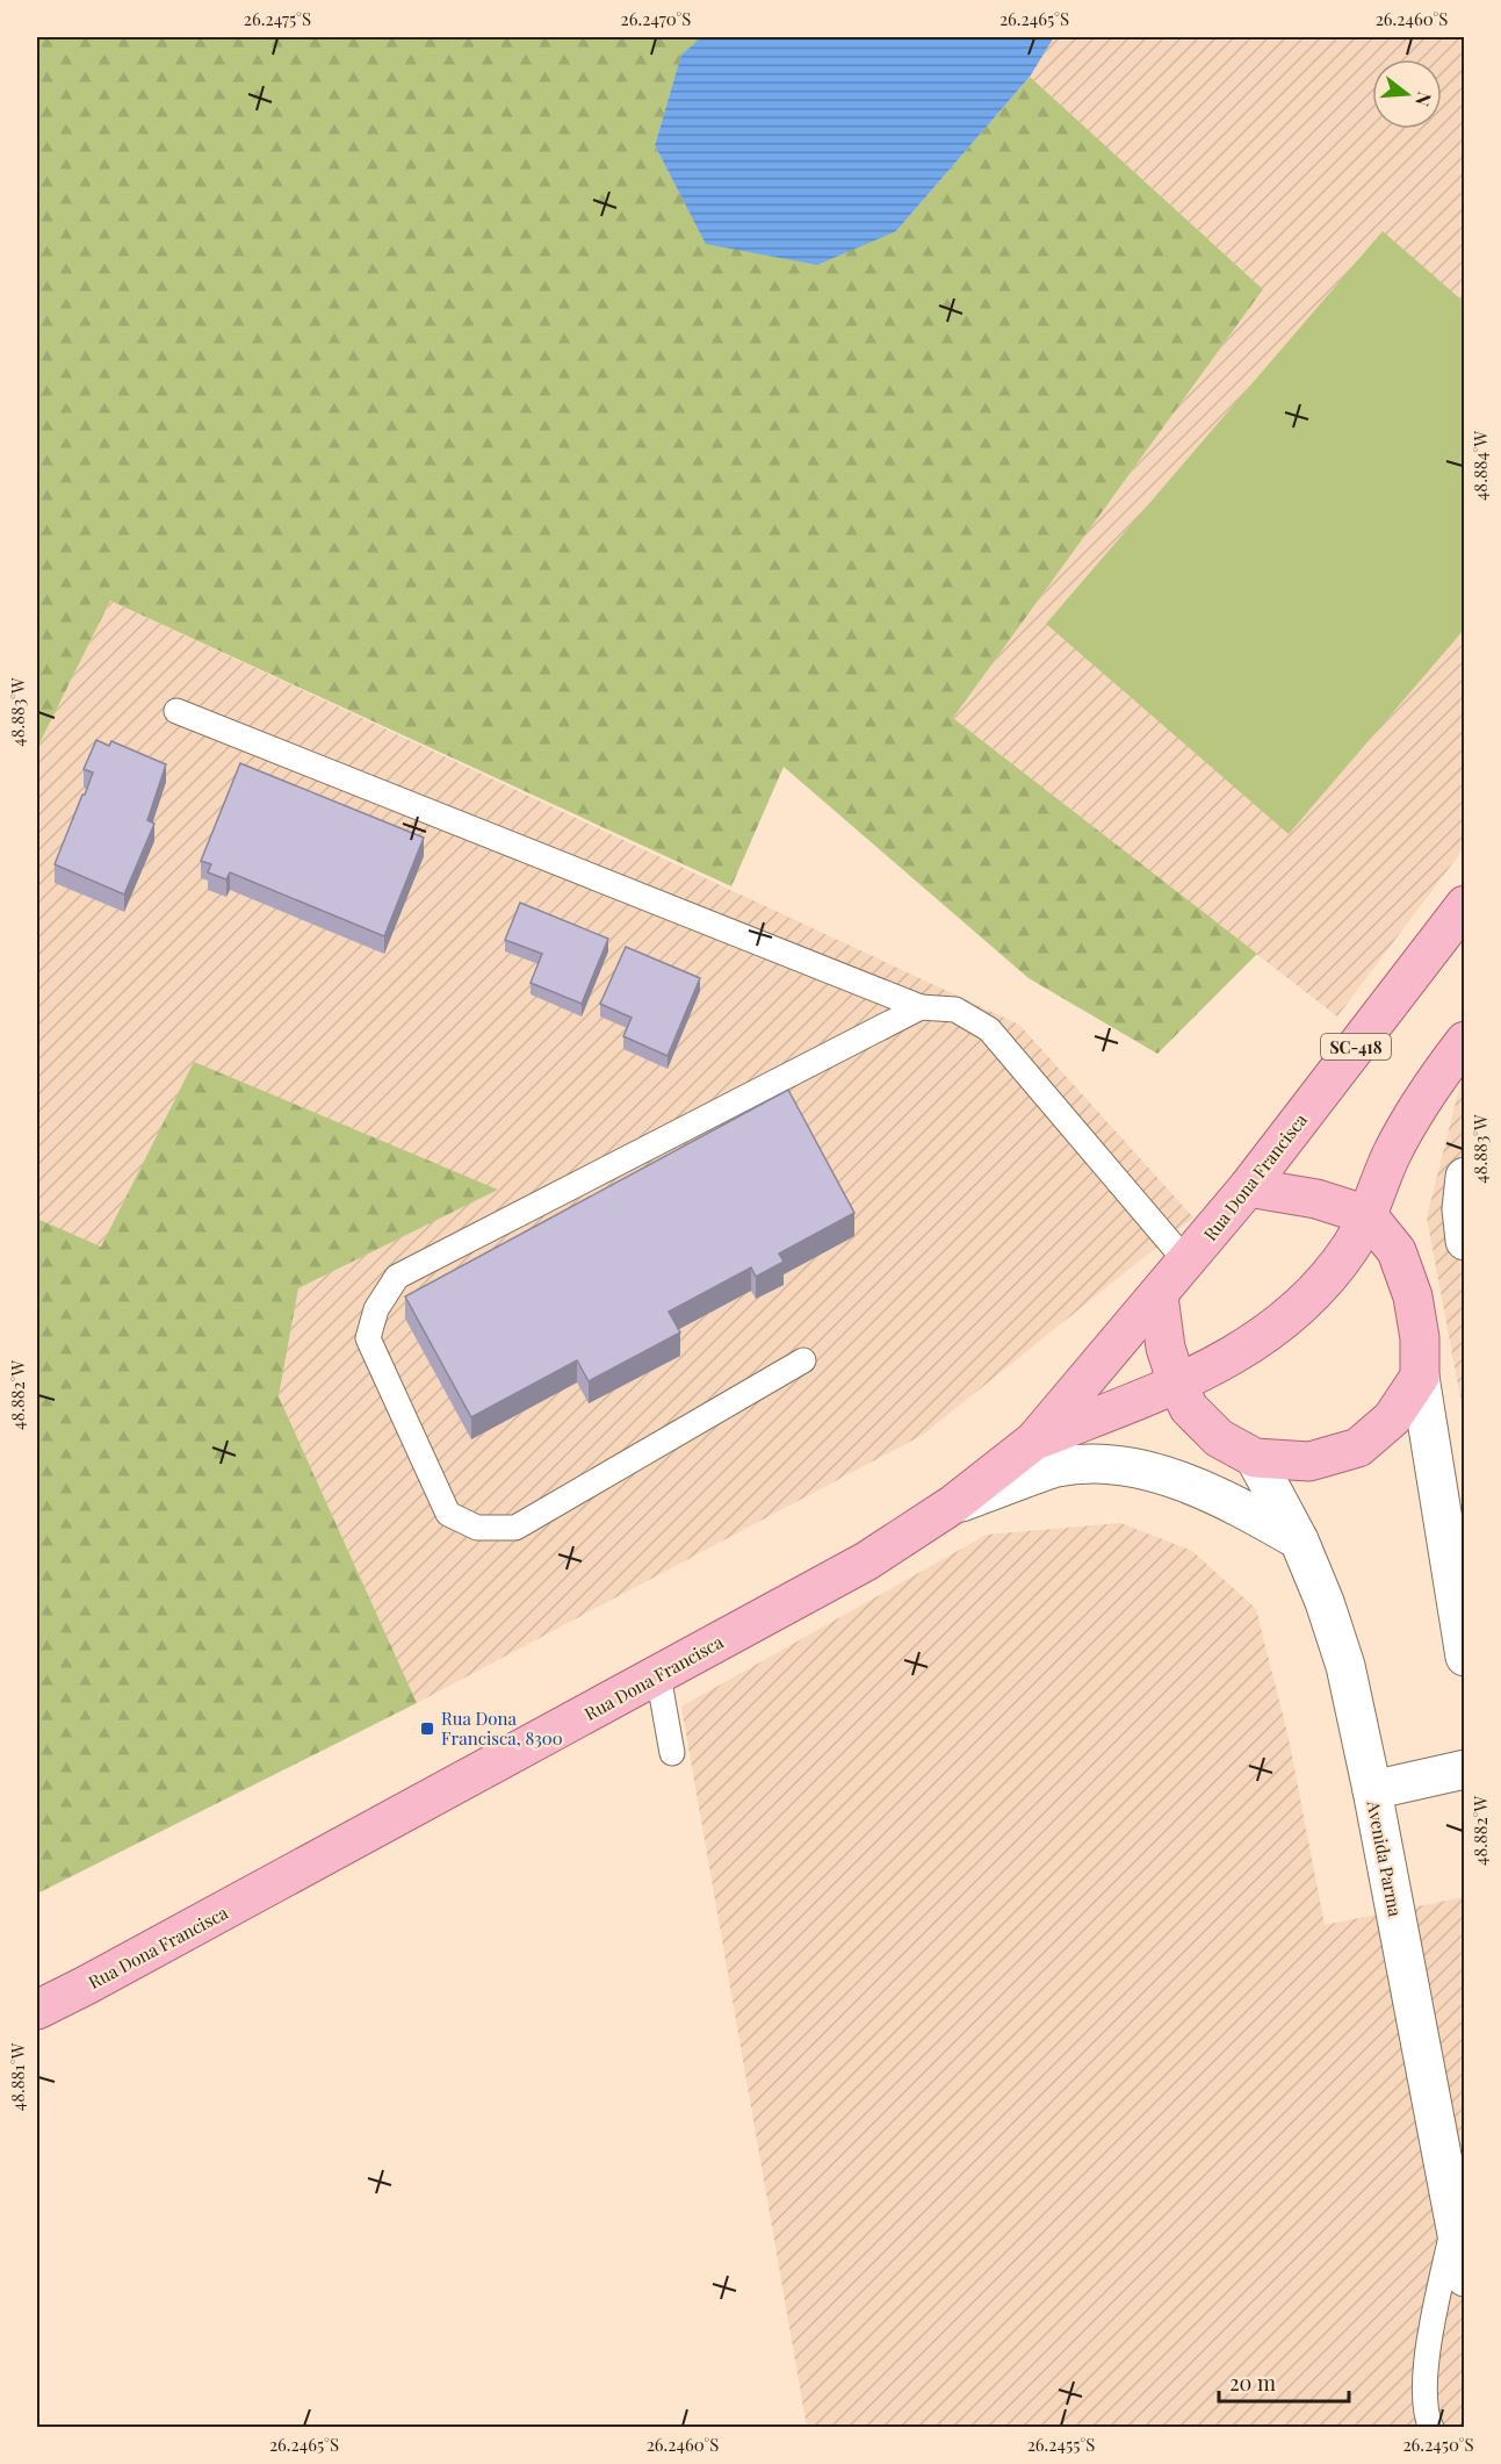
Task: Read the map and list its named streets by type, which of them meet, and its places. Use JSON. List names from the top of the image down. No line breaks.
{"streets":{"main road":["SC-418","Rua Dona Francisca"],"street":["Avenida Parma"]},"places":{"transit":["Rua Dona Francisca, 8300"]},"scale_bar":"20 m","north":"right","coordinates":["26.2475°S","26.2470°S","26.2465°S","26.2460°S","48.884°W","48.883°W","48.882°W","48.881°W","26.2455°S","26.2450°S"]}
